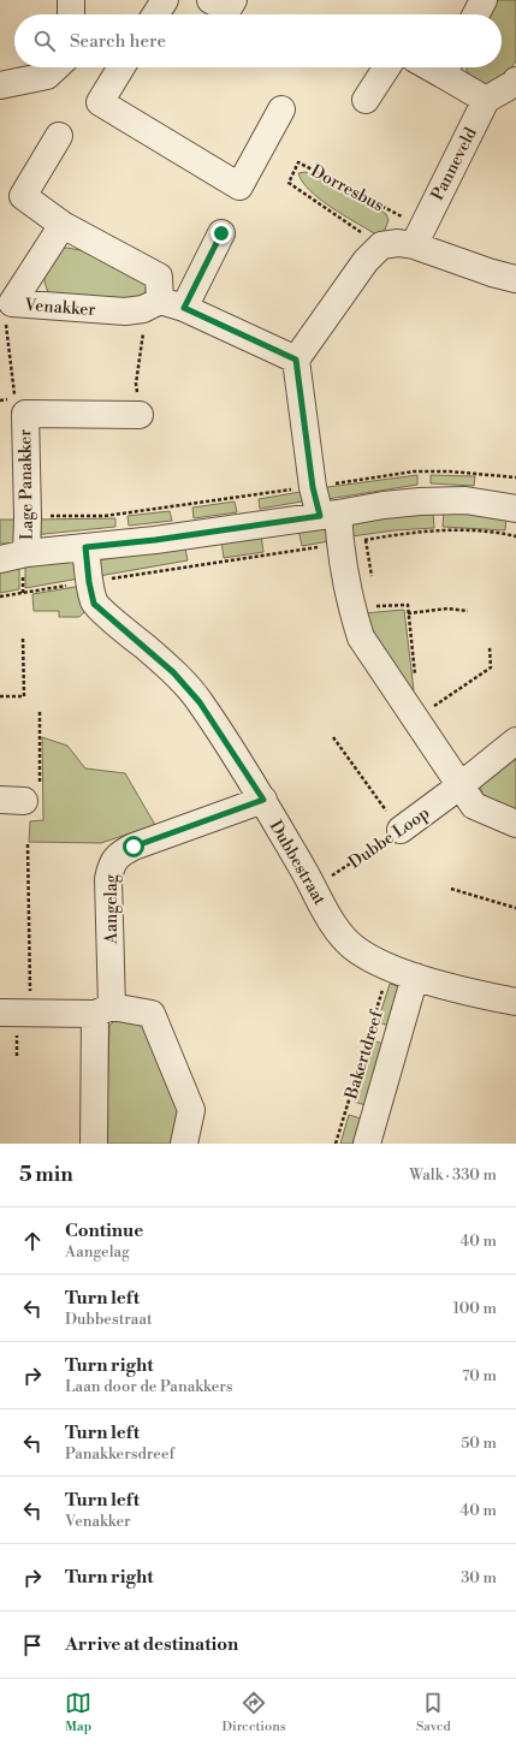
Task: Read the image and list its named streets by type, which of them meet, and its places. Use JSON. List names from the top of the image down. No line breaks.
{"streets":{"street":["Panneveld","Venakker","Lage Panakker","Dubbe Loop","Dubbestraat","Aangelag","Bakertdreef"],"path":["Dorresbus"]},"crossings":[["Panneveld","Dorresbus"],["Dubbe Loop","Dubbestraat"],["Dubbestraat","Aangelag"],["Dubbestraat","Bakertdreef"]],"page":{"search":"Search here","heading":["5 min","Walk · 330 m"],"list":[["Continue","Aangelag","40 m"],["Turn left","Dubbestraat","100 m"],["Turn right","Laan door de Panakkers","70 m"],["Turn left","Panakkersdreef","50 m"],["Turn left","Venakker","40 m"],["Turn right","30 m"],"Arrive at destination"],"nav":["Map","Directions","Saved"]}}
